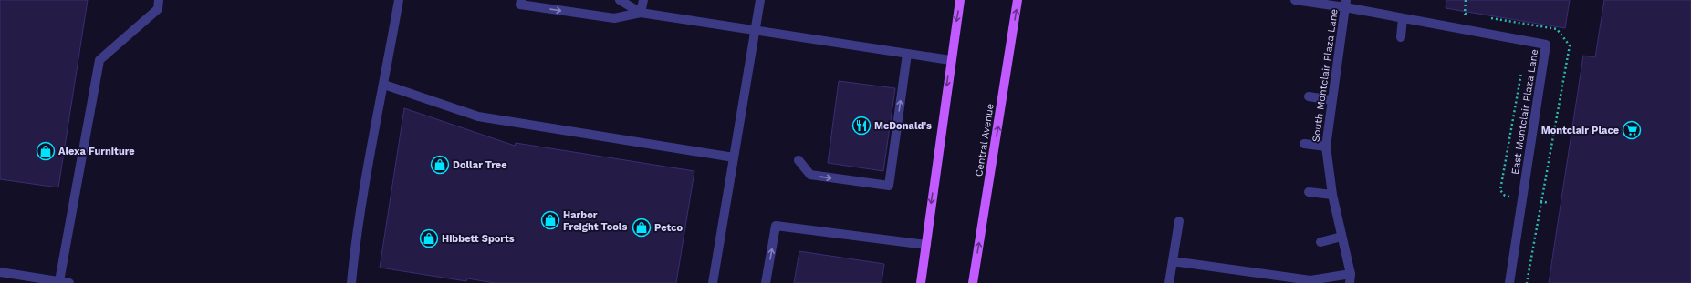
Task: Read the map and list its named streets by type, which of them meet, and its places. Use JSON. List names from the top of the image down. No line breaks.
{"streets":{"main road":["Central Avenue"],"street":["South Montclair Plaza Lane","East Montclair Plaza Lane"]},"crossings":[["South Montclair Plaza Lane","East Montclair Plaza Lane"]],"places":{"restaurant":["McDonald's"],"supermarket":["Montclair Place"],"shop":["Alexa Furniture","Dollar Tree","Harbor Freight Tools","Petco","Hibbett Sports"]}}
